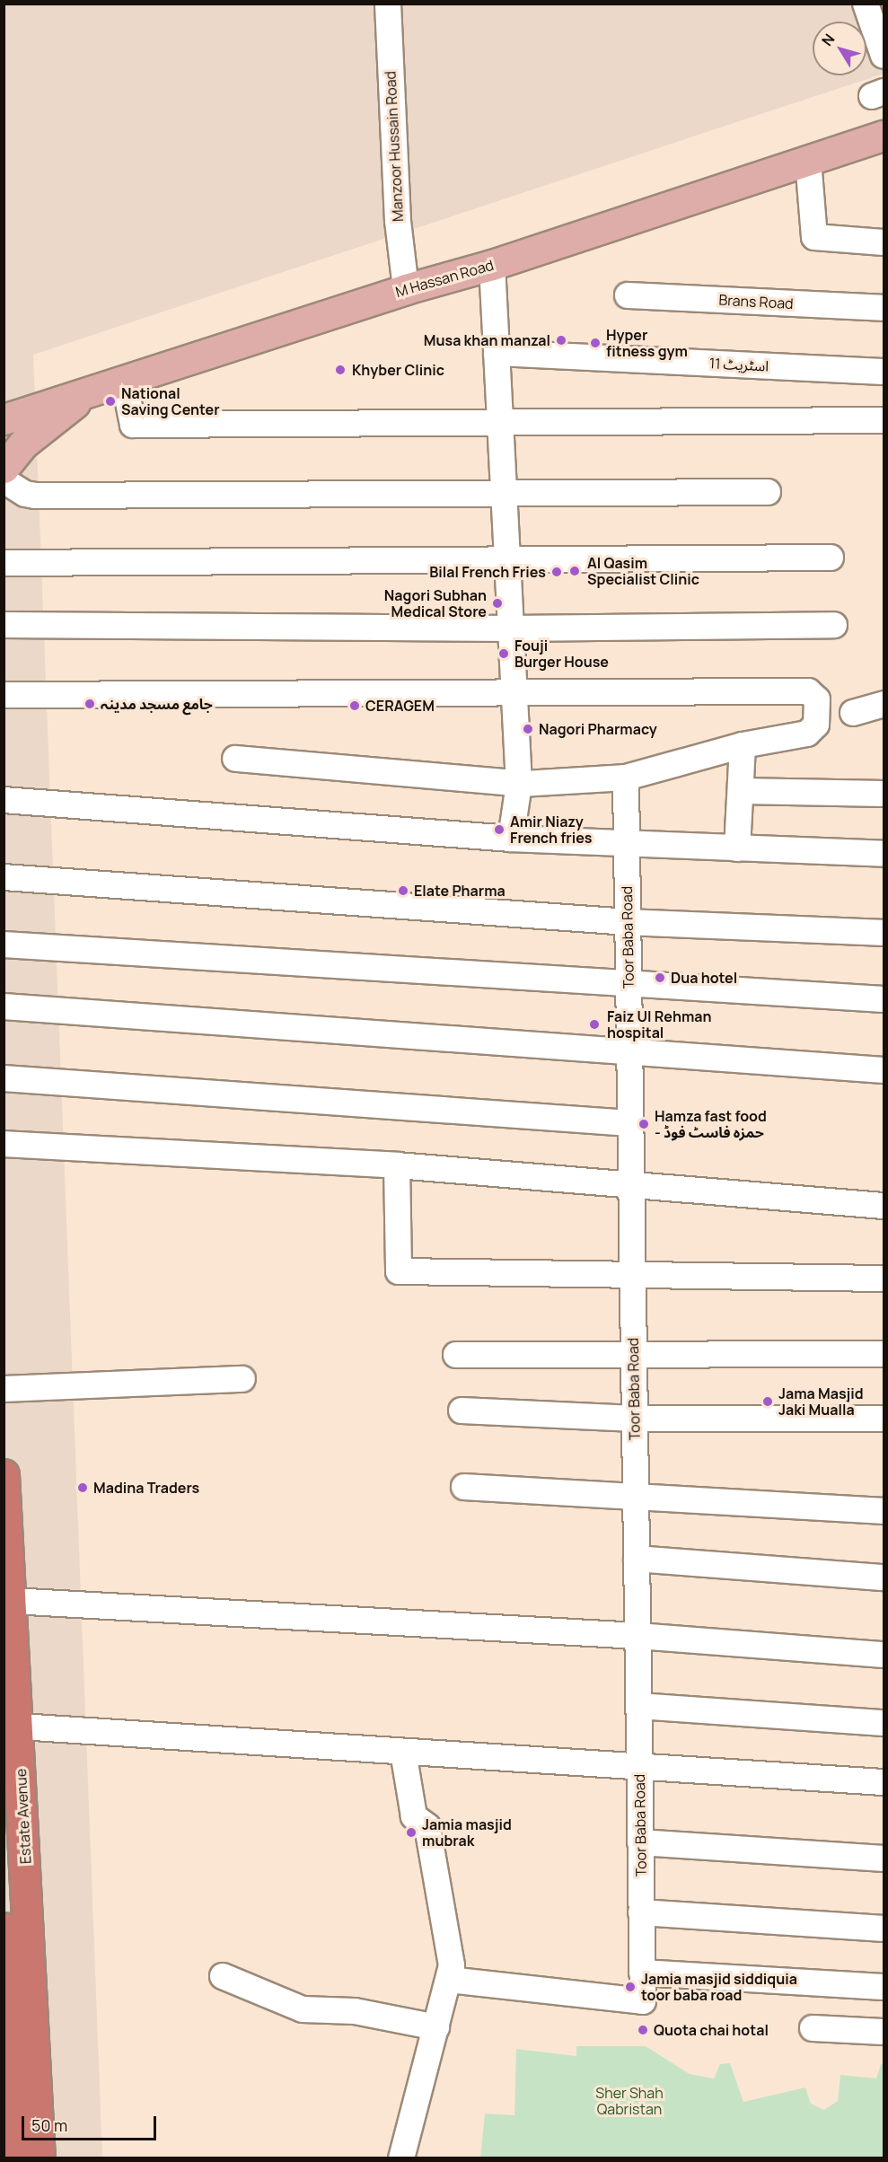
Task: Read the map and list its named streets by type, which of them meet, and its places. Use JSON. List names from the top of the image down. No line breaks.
{"streets":{"highway":["Estate Avenue"],"main road":["M Hassan Road"],"street":["Manzoor Hussain Road","Brans Road","اسٹریٹ 11","Toor Baba Road"]},"crossings":[["Manzoor Hussain Road","M Hassan Road"]],"parks":["Sher Shah Qabristan"],"places":["Musa khan manzal","Hyper fitness gym","Khyber Clinic","National Saving Center","Al Qasim Specialist Clinic","Bilal French Fries","Nagori Subhan Medical Store","Fouji Burger House","جامع مسجد مدینہ","CERAGEM","Nagori Pharmacy","Amir Niazy French fries","Elate Pharma","Dua hotel","Faiz Ul Rehman hospital","Hamza fast food - حمزہ فاسٹ فوڈ","Jama Masjid Jaki Mualla","Madina Traders","Jamia masjid mubrak","Jamia masjid siddiquia toor baba road","Quota chai hotal"],"scale_bar":"50 m","north":"top left"}
